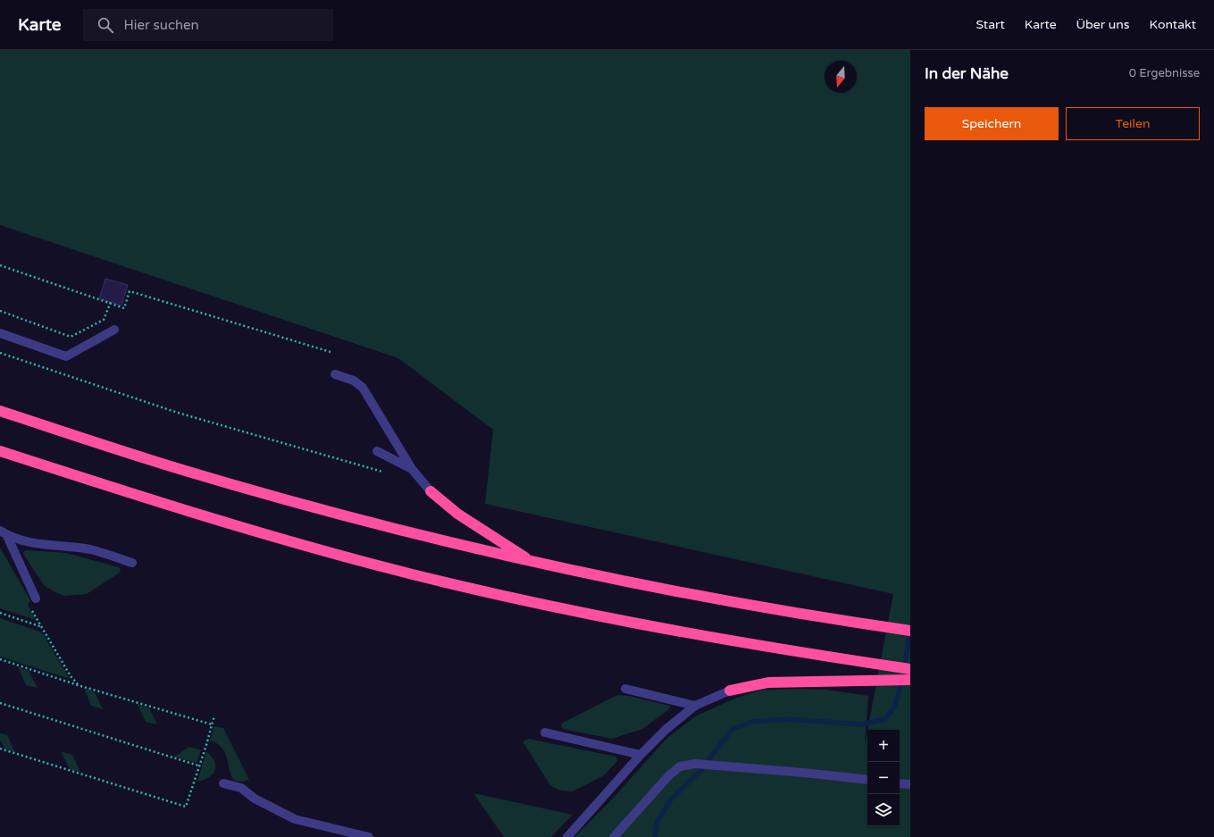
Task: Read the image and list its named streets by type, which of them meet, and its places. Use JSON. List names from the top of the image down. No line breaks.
{"north":"bottom","page":{"header":"Karte","search":"Hier suchen","nav":["Start","Karte","Über uns","Kontakt"],"heading":["In der Nähe","0 Ergebnisse"],"buttons":["Speichern","Teilen"],"map_buttons":["+","−"]}}
